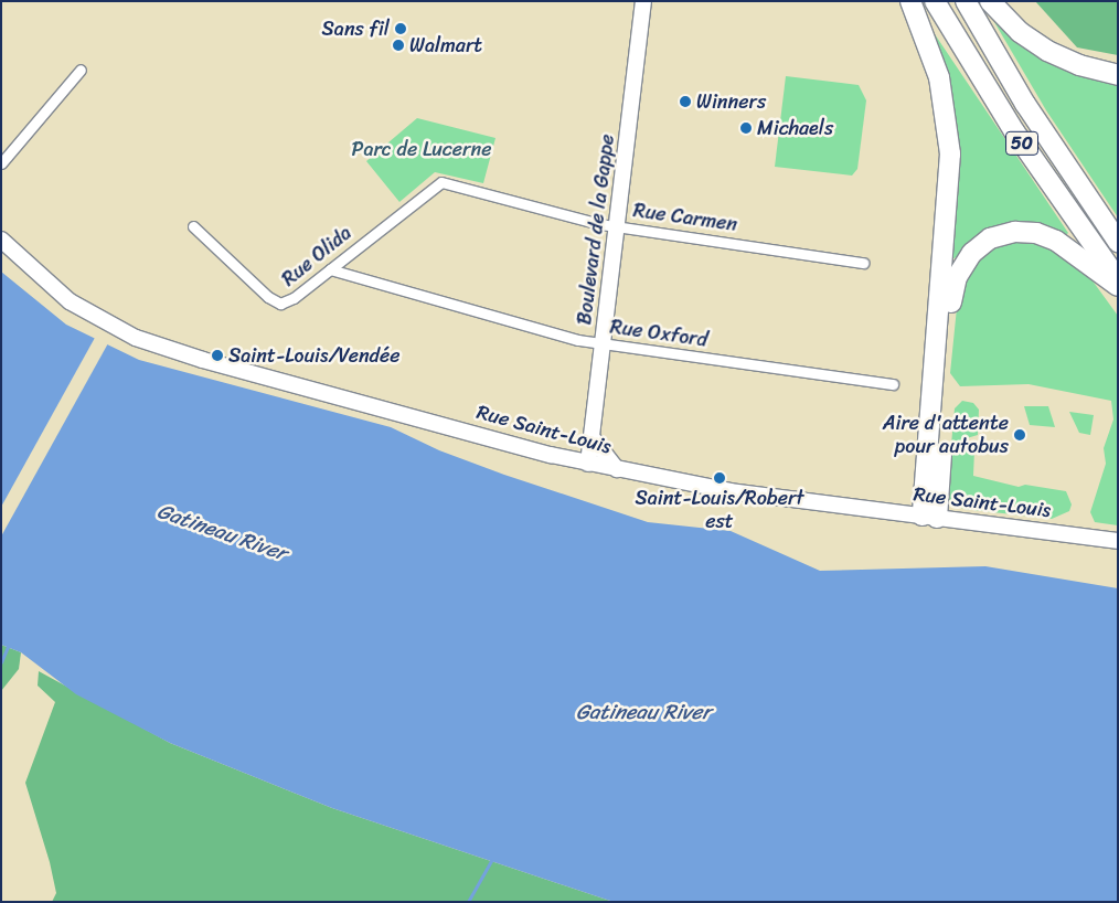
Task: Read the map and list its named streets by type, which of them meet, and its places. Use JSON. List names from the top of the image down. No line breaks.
{"streets":{"highway":["50"],"main road":["Boulevard de la Gappe","Rue Saint-Louis"],"street":["Rue Carmen","Rue Olida","Rue Oxford"]},"crossings":[["Rue Carmen","Boulevard de la Gappe"],["Rue Carmen","Rue Olida"],["Boulevard de la Gappe","Rue Oxford"],["Boulevard de la Gappe","Rue Saint-Louis"],["Rue Olida","Rue Oxford"]],"water":["Gatineau River"],"parks":["Parc de Lucerne"],"places":["Sans fil","Walmart","Winners","Michaels","Saint-Louis/Vendée","Aire d'attente pour autobus","Saint-Louis/Robert est"]}
